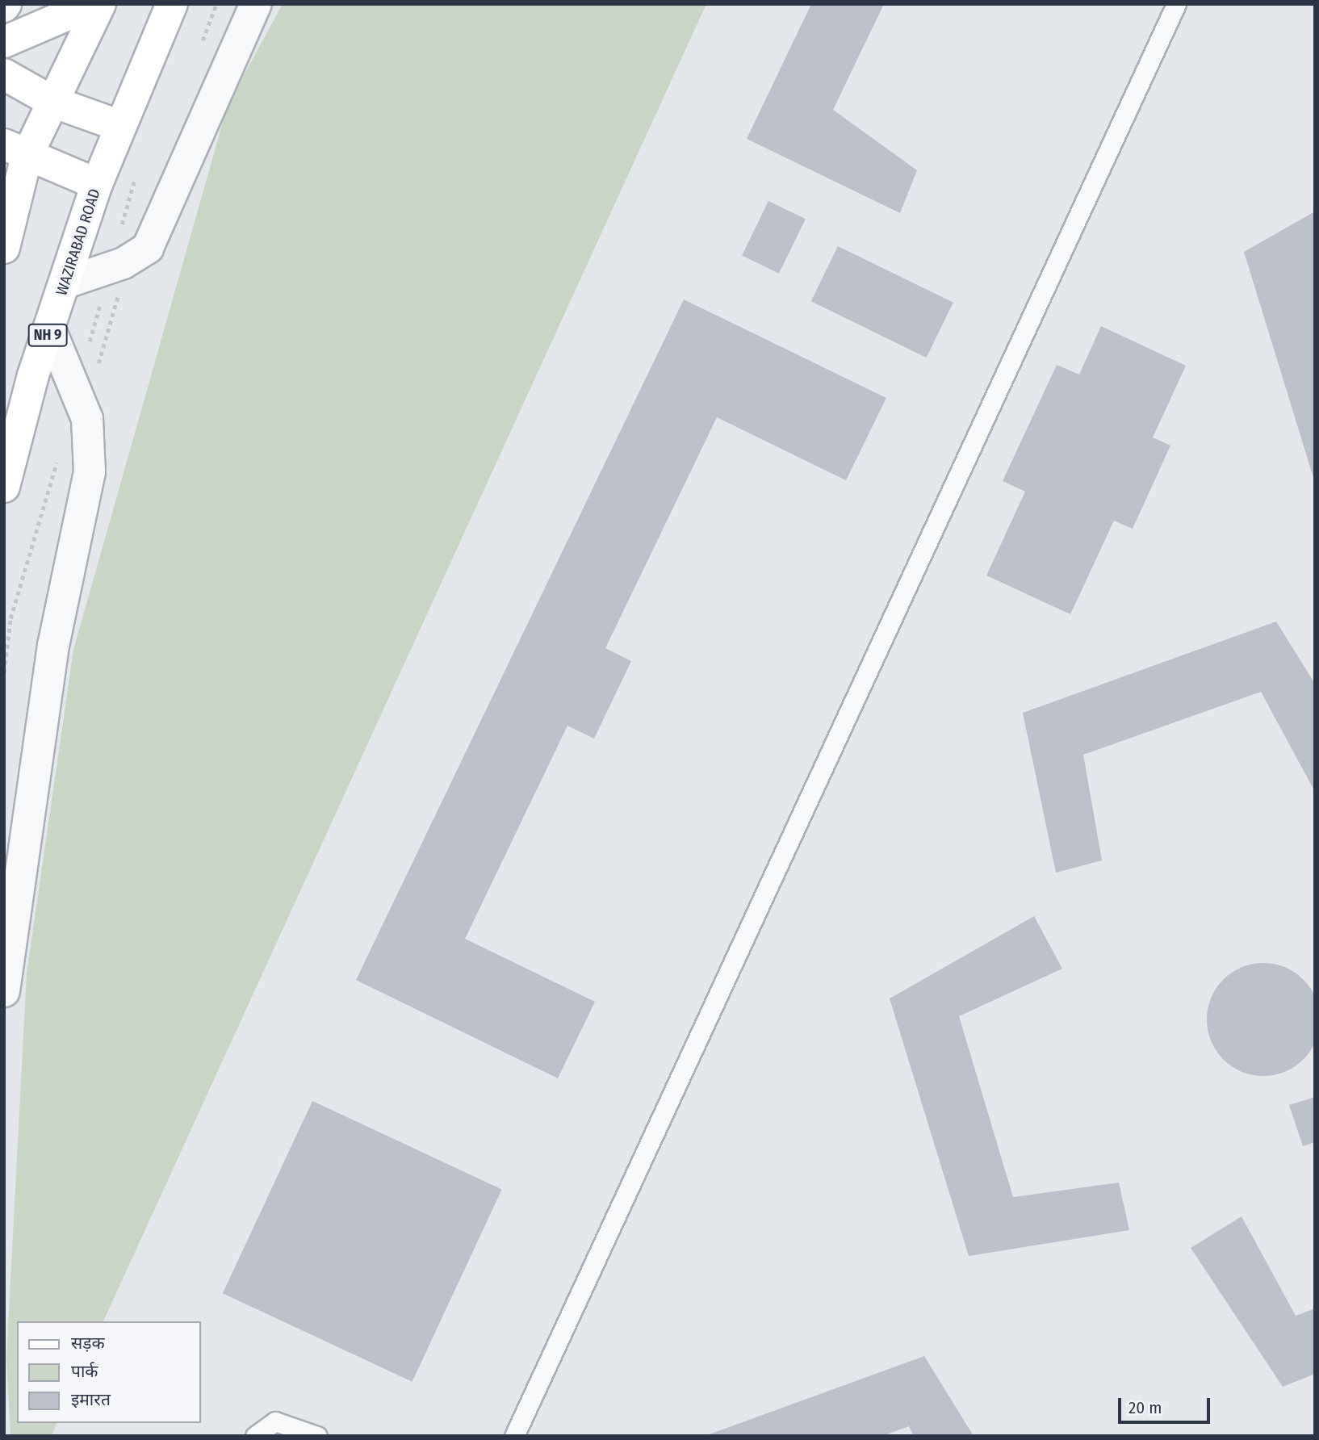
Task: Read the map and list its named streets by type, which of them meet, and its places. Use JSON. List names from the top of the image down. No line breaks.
{"streets":{"main road":["WAZIRABAD ROAD","NH 9"]},"legend":["सड़क","पार्क","इमारत"],"scale_bar":"20 m"}
